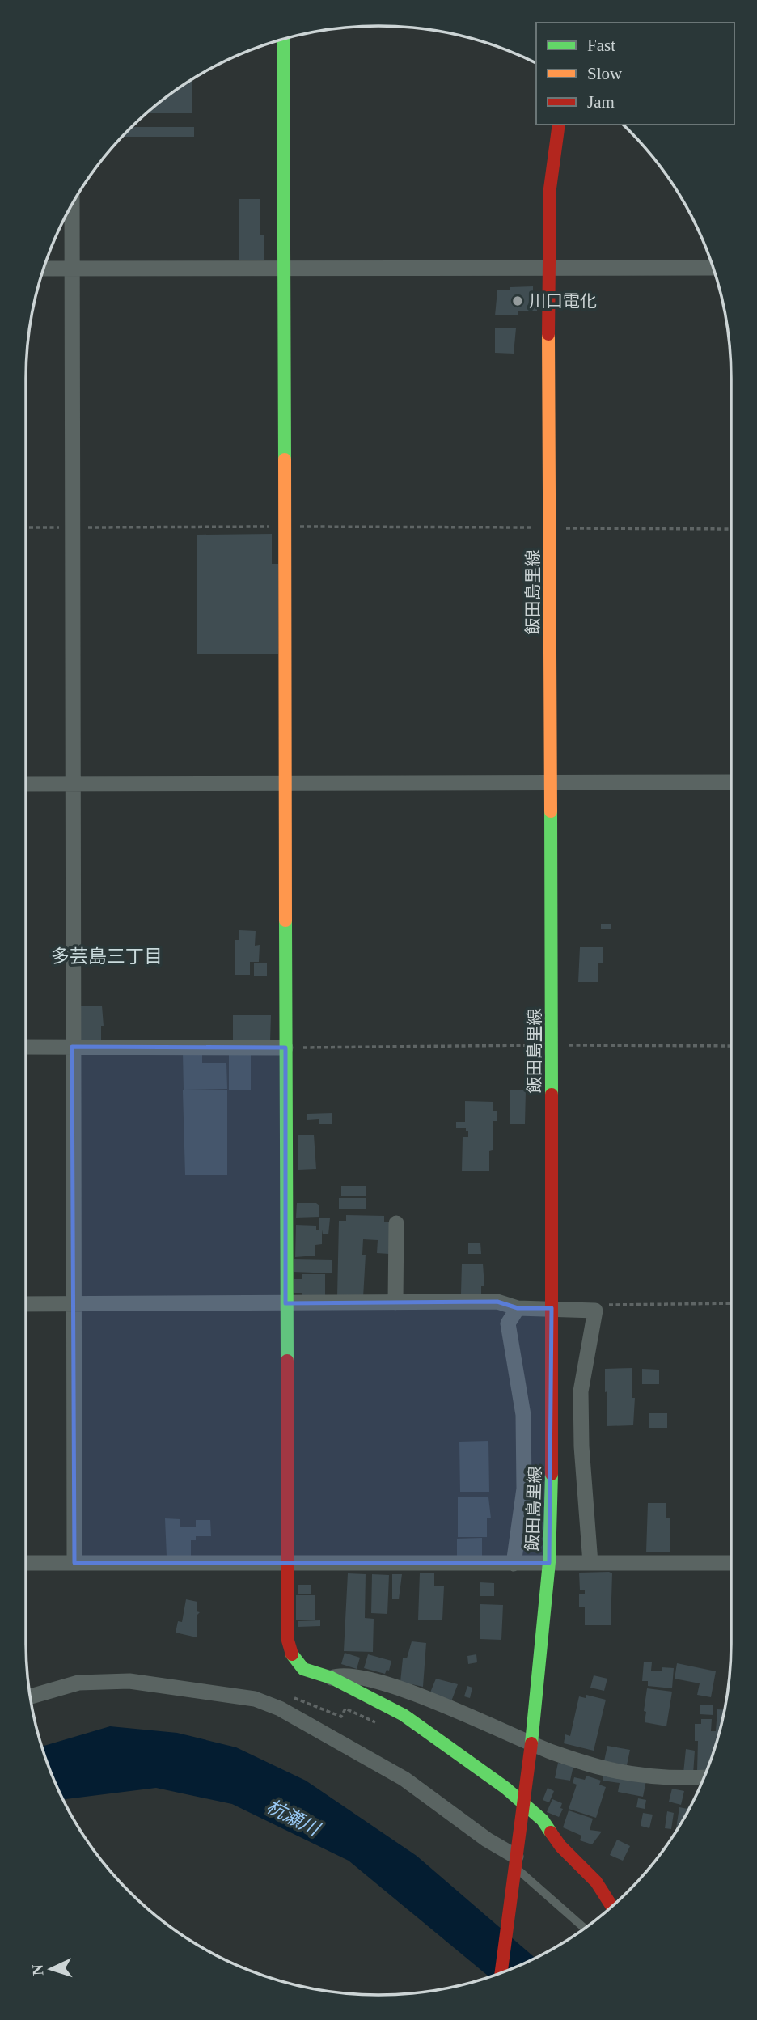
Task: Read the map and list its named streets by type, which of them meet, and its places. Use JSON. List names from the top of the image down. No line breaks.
{"streets":{"street":["飯田島里線"]},"districts":["多芸島三丁目"],"water":["杭瀬川"],"places":["川口電化"],"legend":["Fast","Slow","Jam"],"north":"left"}
